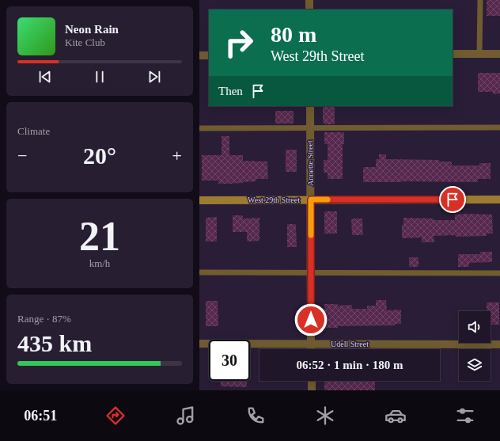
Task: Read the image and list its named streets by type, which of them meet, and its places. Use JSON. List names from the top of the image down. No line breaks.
{"streets":{"main road":["West 29th Street"],"street":["Annette Street","Udell Street"]},"crossings":[["Annette Street","West 29th Street"],["Annette Street","Udell Street"]],"page":{"turn":["80 m","West 29th Street"],"song":["Neon Rain","Kite Club"],"then":"Then","tile":["Climate",["21","km/h"],["Range · 87%","435 km"]],"heat":["−","20°","+"],"limit":"30","trip":"06:52 · 1 min · 180 m","tabs":"06:51"}}
